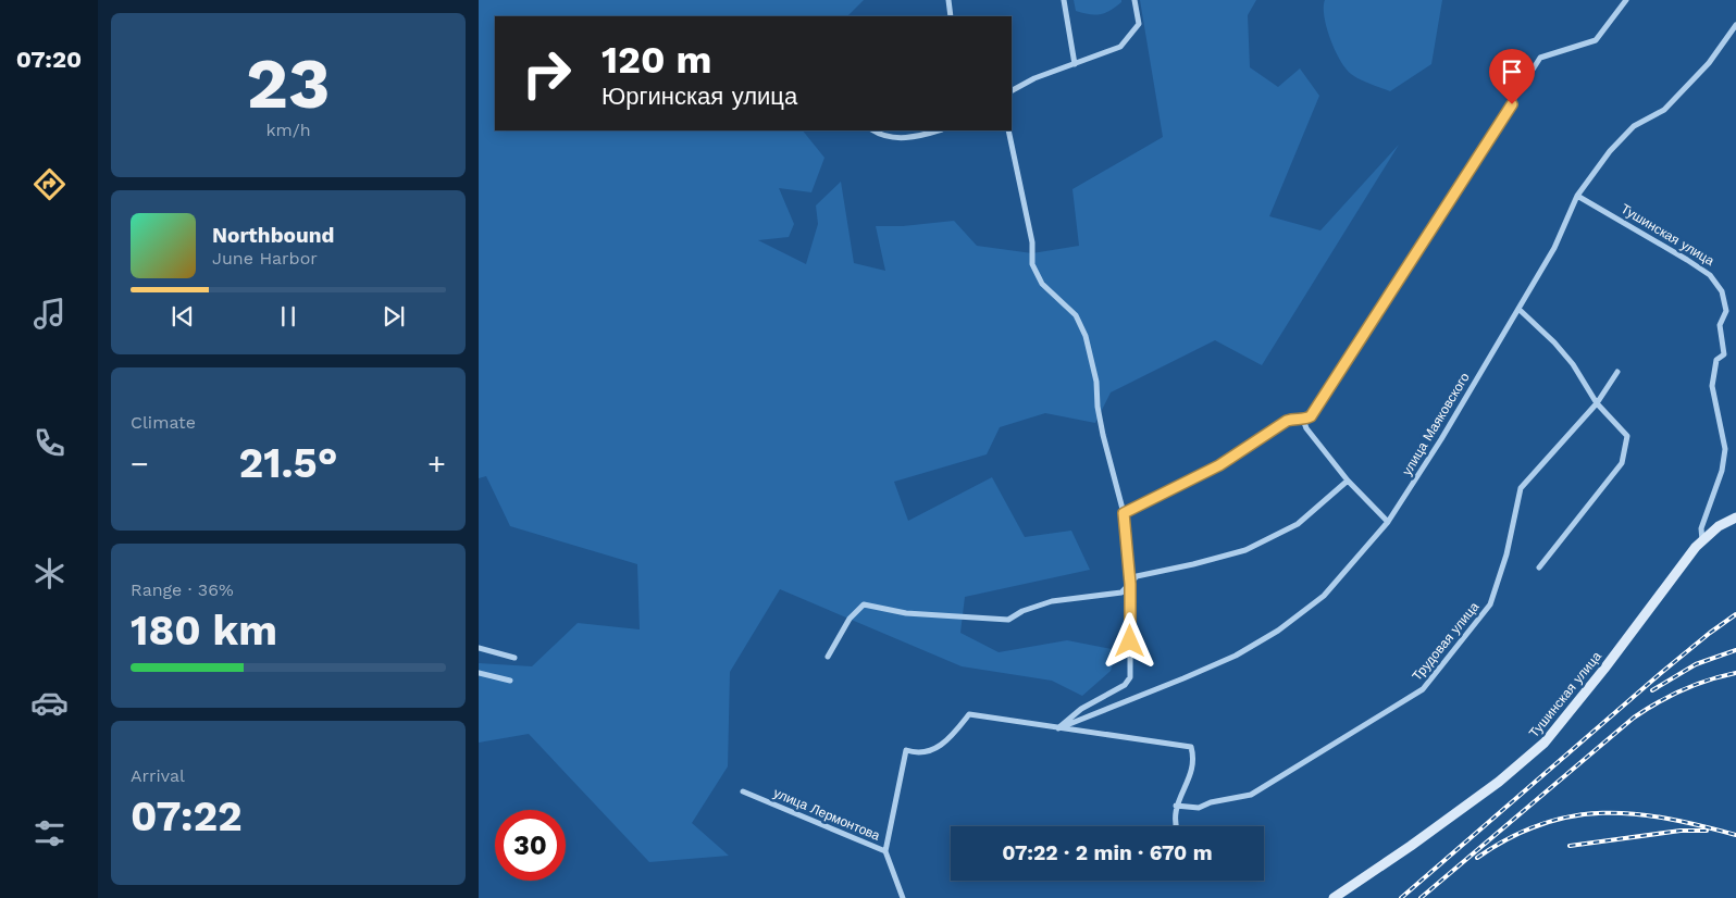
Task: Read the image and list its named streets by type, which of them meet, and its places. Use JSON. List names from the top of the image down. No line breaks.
{"streets":{"main road":["Тушинская улица"],"street":["улица Маяковского","Трудовая улица","улица Лермонтова"]},"crossings":[["Тушинская улица","улица Маяковского"]],"page":{"tabs":"07:20","tile":[["23","km/h"],"Climate",["Range · 36%","180 km"],["Arrival","07:22"]],"turn":["120 m","Юргинская улица"],"song":["Northbound","June Harbor"],"heat":["−","21.5°","+"],"limit":"30","trip":"07:22 · 2 min · 670 m"}}
